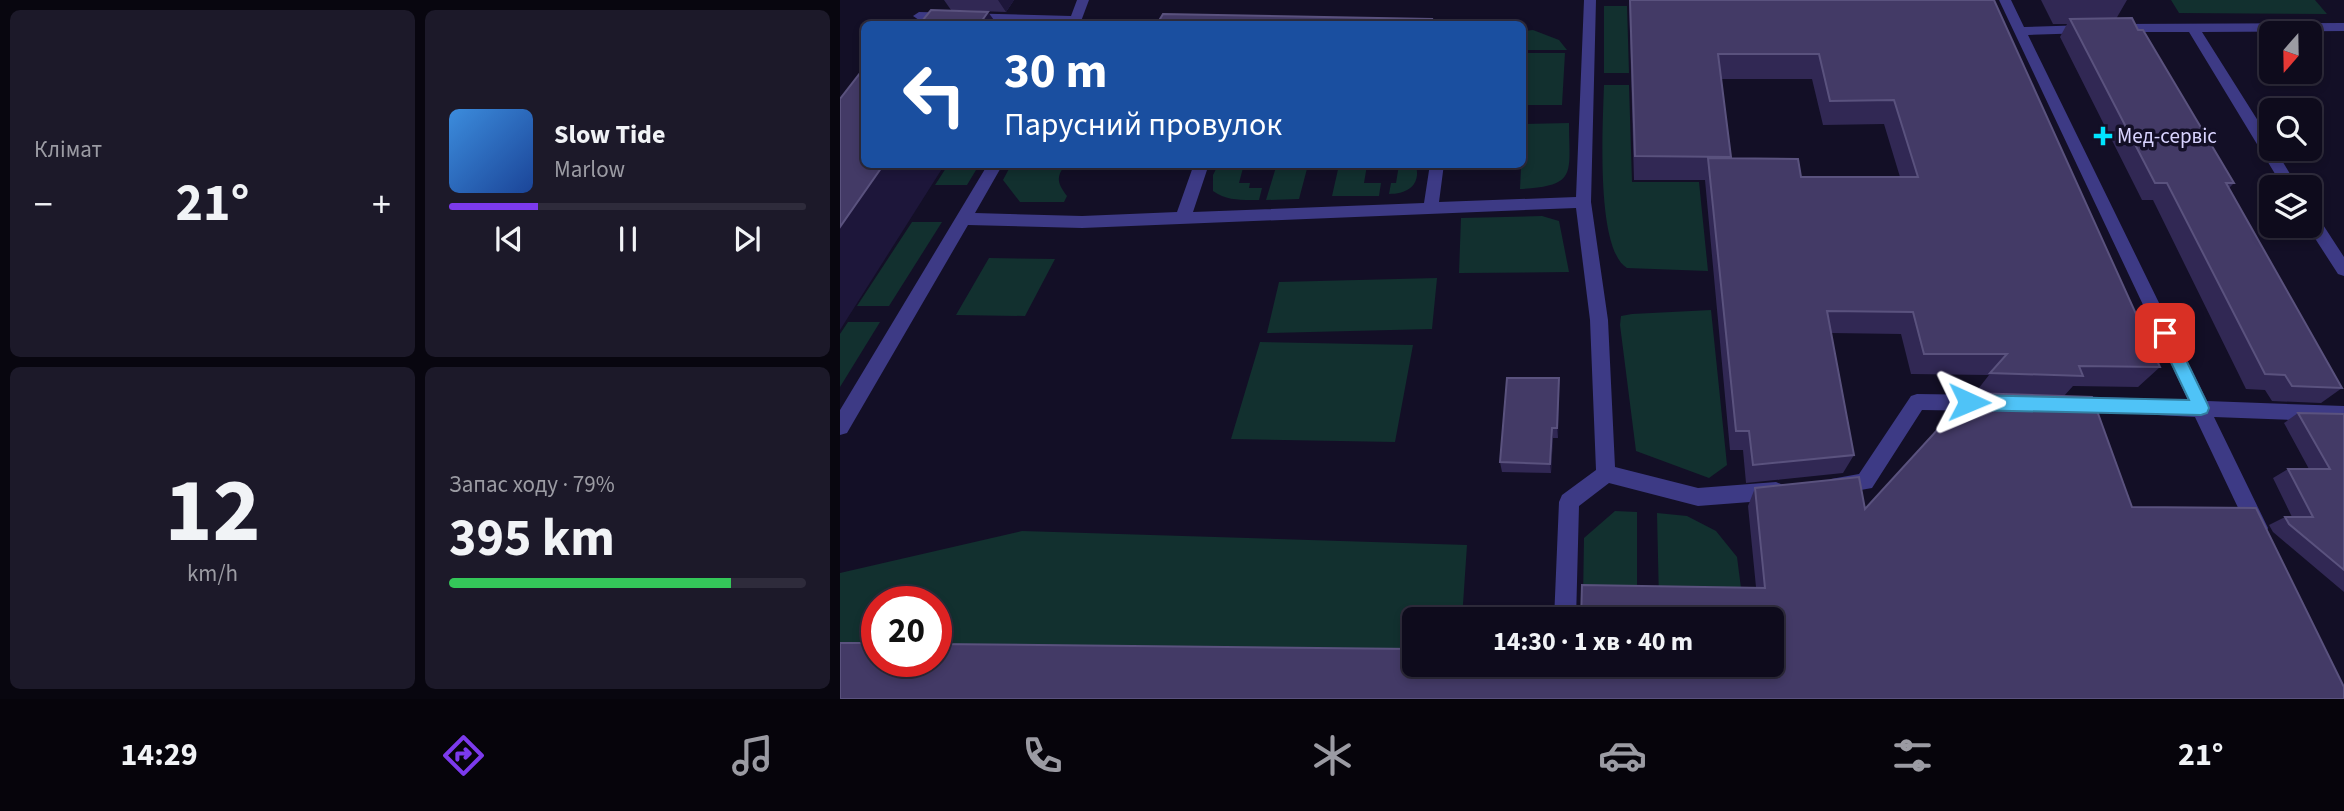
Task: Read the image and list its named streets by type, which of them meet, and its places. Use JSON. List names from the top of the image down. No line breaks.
{"places":{"health":["Мед-сервіс"]},"north":"bottom","page":{"tile":["Клімат",["12","km/h"],["Запас ходу · 79%","395 km"]],"turn":["30 m","Парусний провулок"],"song":["Slow Tide","Marlow"],"heat":["−","21°","+"],"limit":"20","trip":"14:30 · 1 хв · 40 m","tabs":["14:29","21°"]}}
